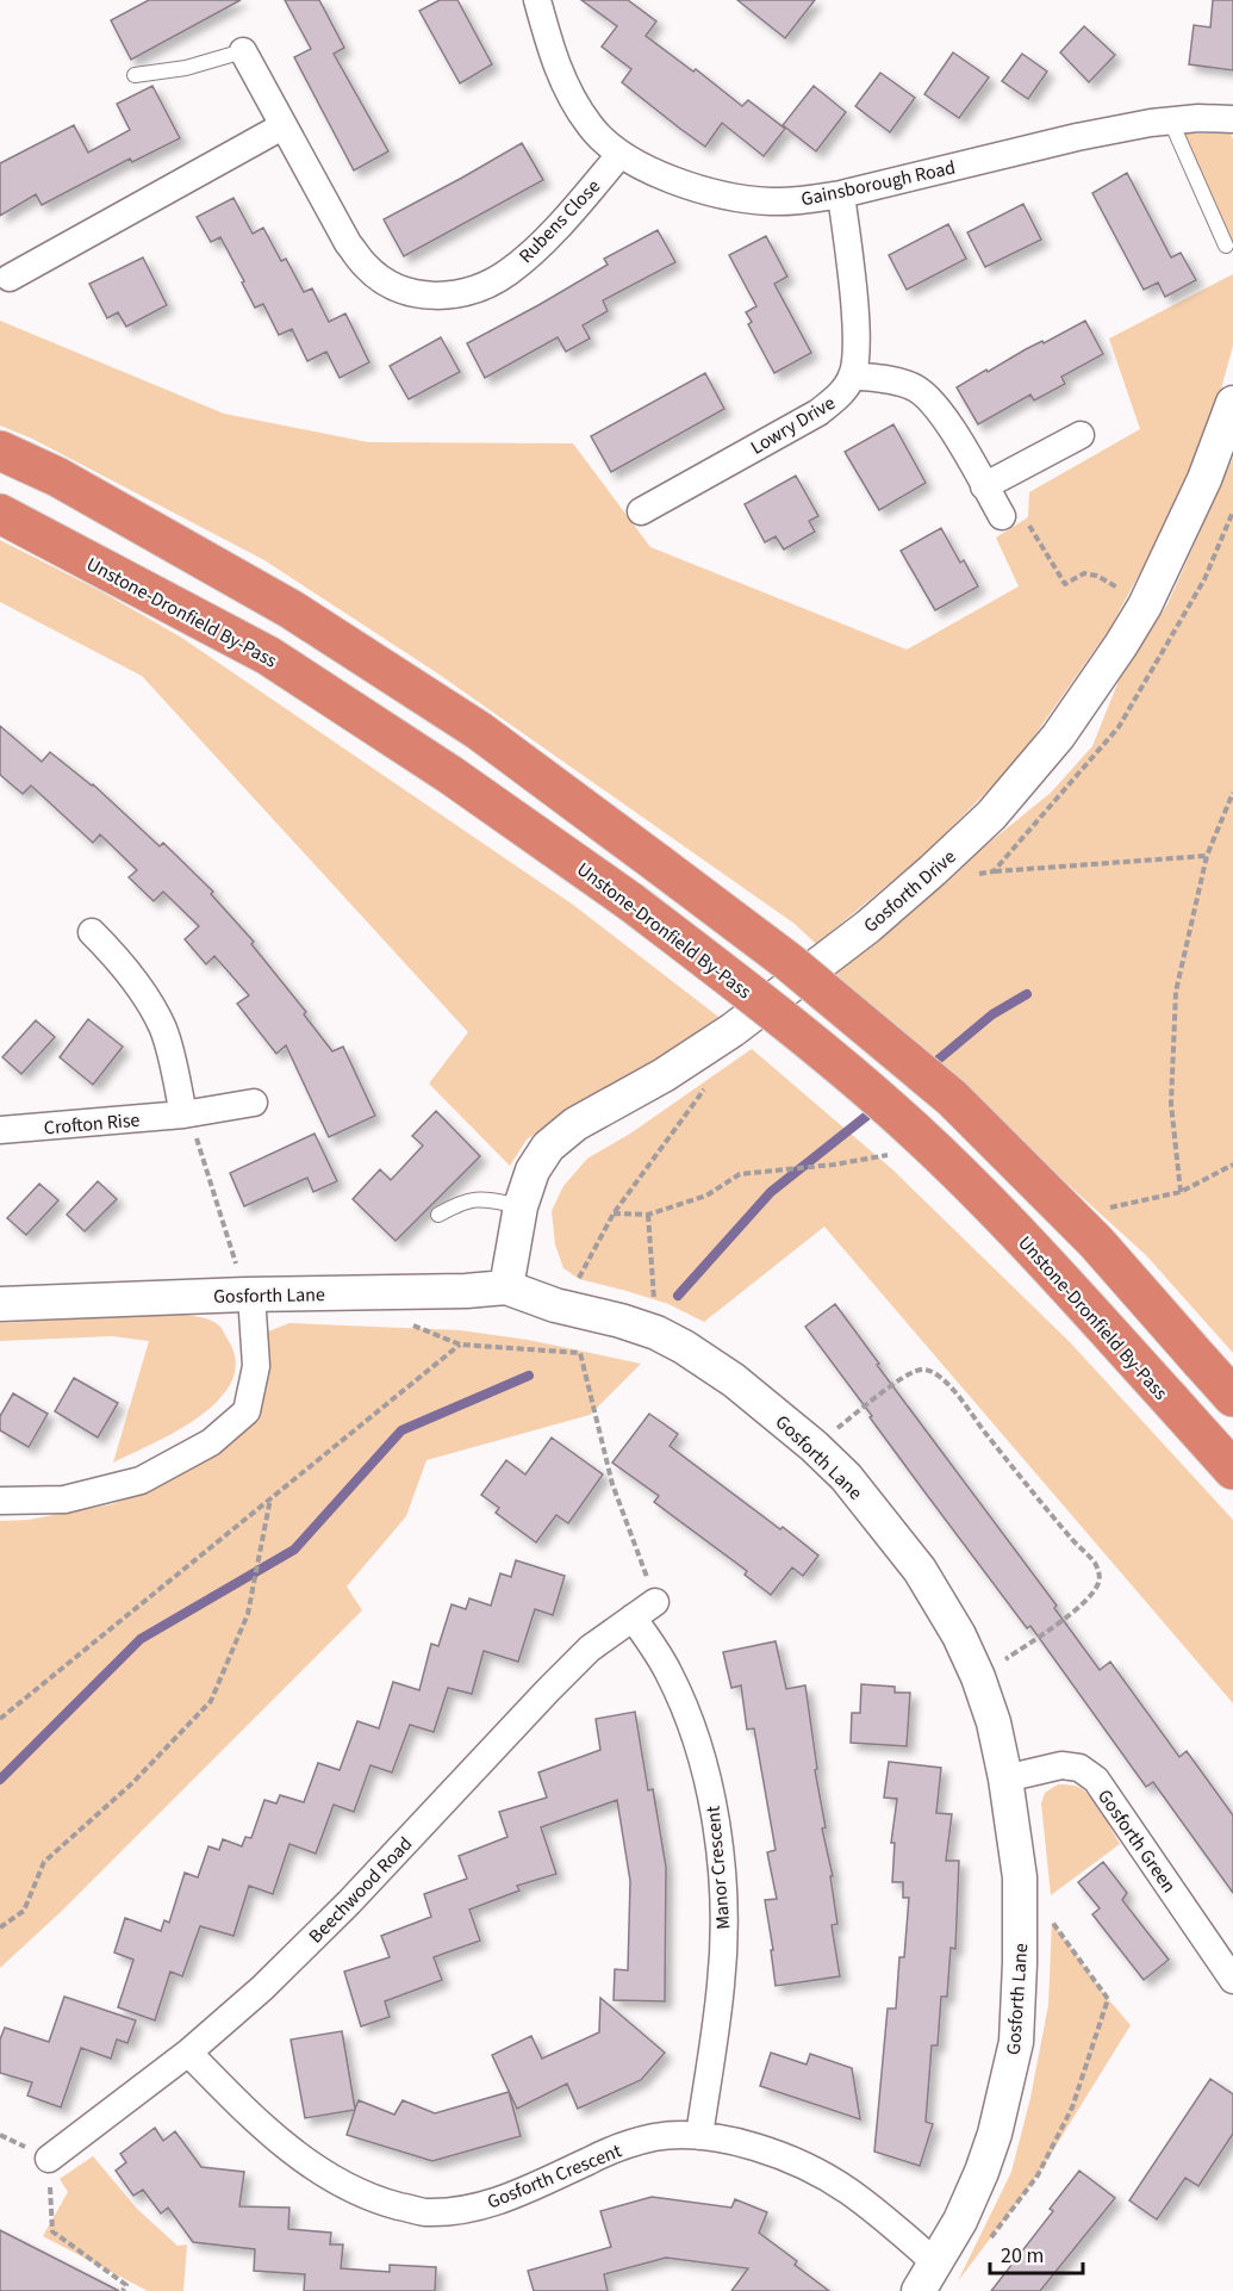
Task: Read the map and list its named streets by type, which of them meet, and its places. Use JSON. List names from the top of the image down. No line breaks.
{"streets":{"highway":["Unstone-Dronfield By-Pass"],"street":["Gainsborough Road","Rubens Close","Lowry Drive","Gosforth Drive","Crofton Rise","Gosforth Lane","Gosforth Green","Manor Crescent","Beechwood Road","Gosforth Crescent"]},"crossings":[["Gainsborough Road","Rubens Close"],["Gainsborough Road","Lowry Drive"],["Gosforth Drive","Gosforth Lane"],["Gosforth Lane","Gosforth Green"],["Gosforth Lane","Gosforth Crescent"],["Manor Crescent","Beechwood Road"],["Manor Crescent","Gosforth Crescent"],["Beechwood Road","Gosforth Crescent"]],"scale_bar":"20 m"}
